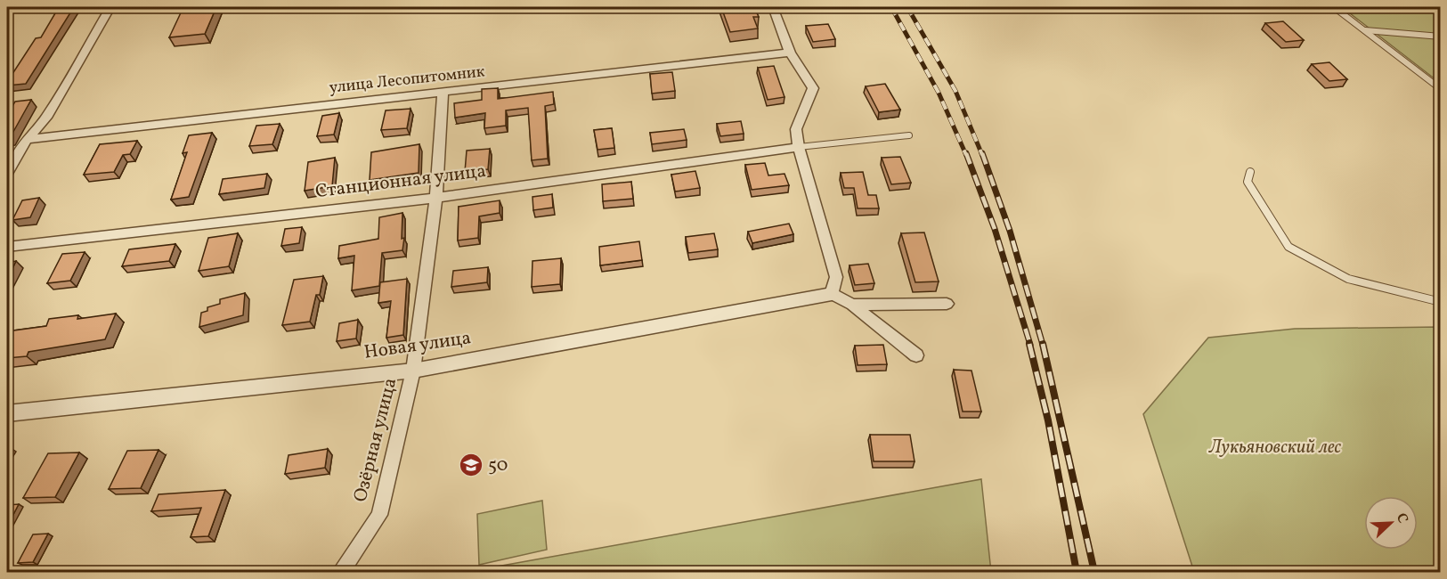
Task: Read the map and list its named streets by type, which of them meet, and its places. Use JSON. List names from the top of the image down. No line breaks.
{"streets":{"street":["улица Лесопитомник","Станционная улица","Новая улица","Озёрная улица"]},"crossings":[["улица Лесопитомник","Озёрная улица"],["Станционная улица","Озёрная улица"],["Новая улица","Озёрная улица"]],"parks":["Лукьяновский лес"],"places":{"school or university":["50"]},"north":"top right"}
